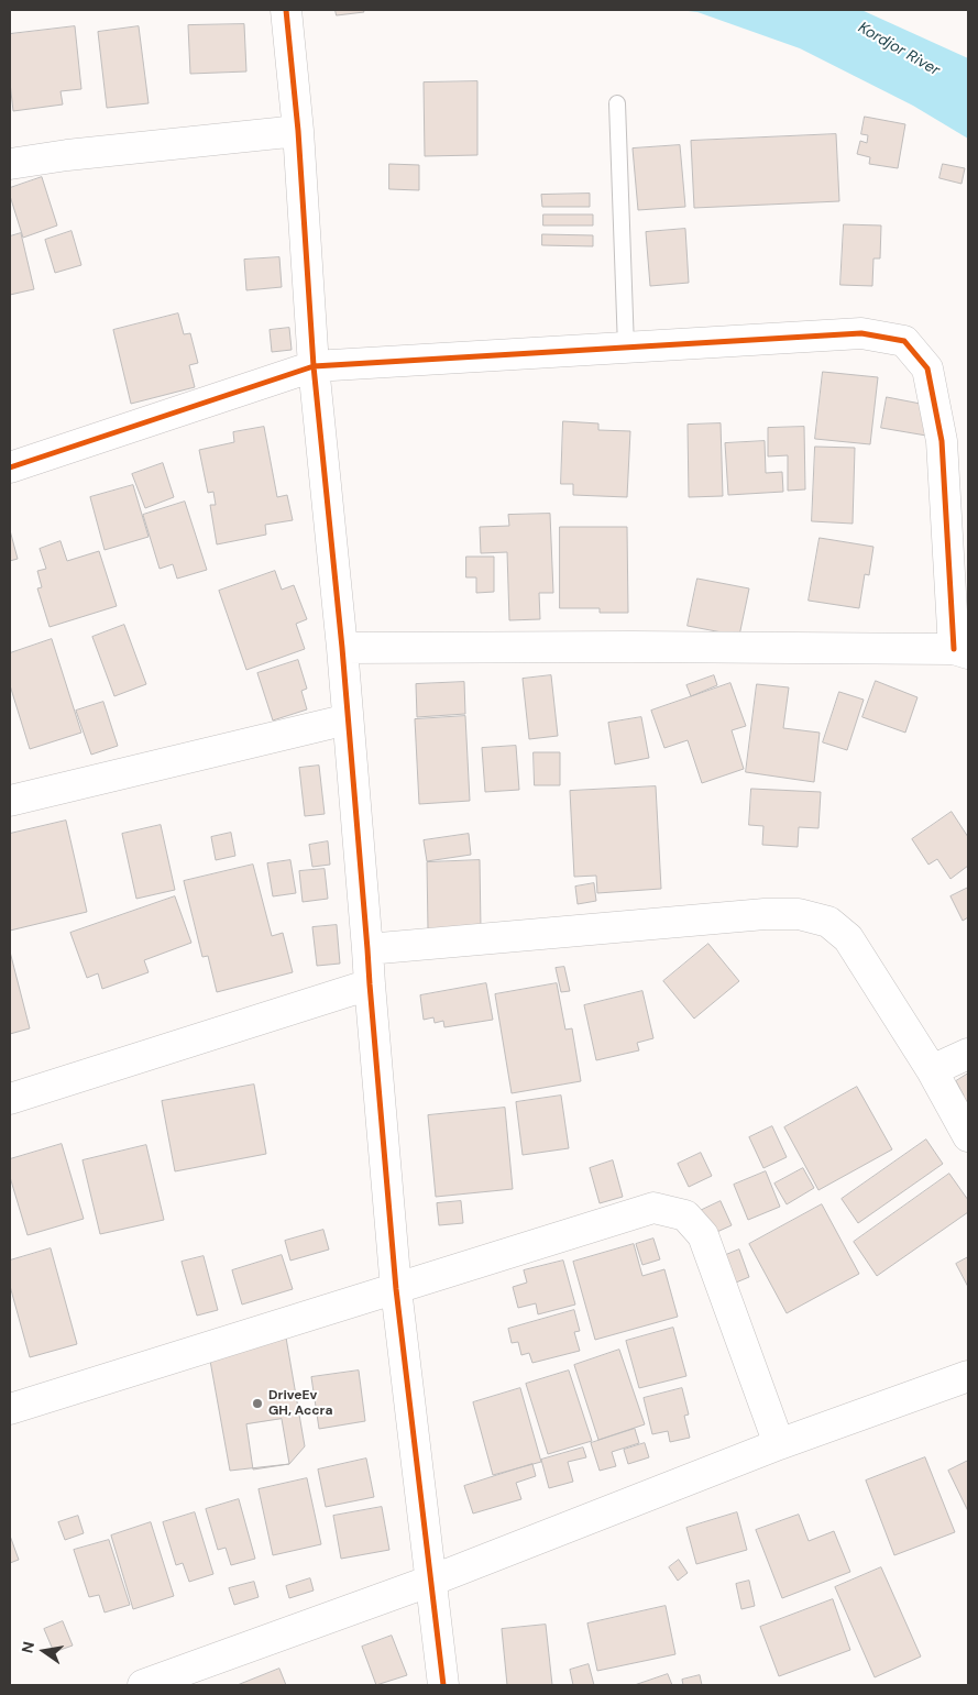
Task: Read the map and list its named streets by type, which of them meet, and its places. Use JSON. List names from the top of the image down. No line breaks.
{"water":["Kordjor River"],"places":["DriveEv GH, Accra"],"north":"left"}
